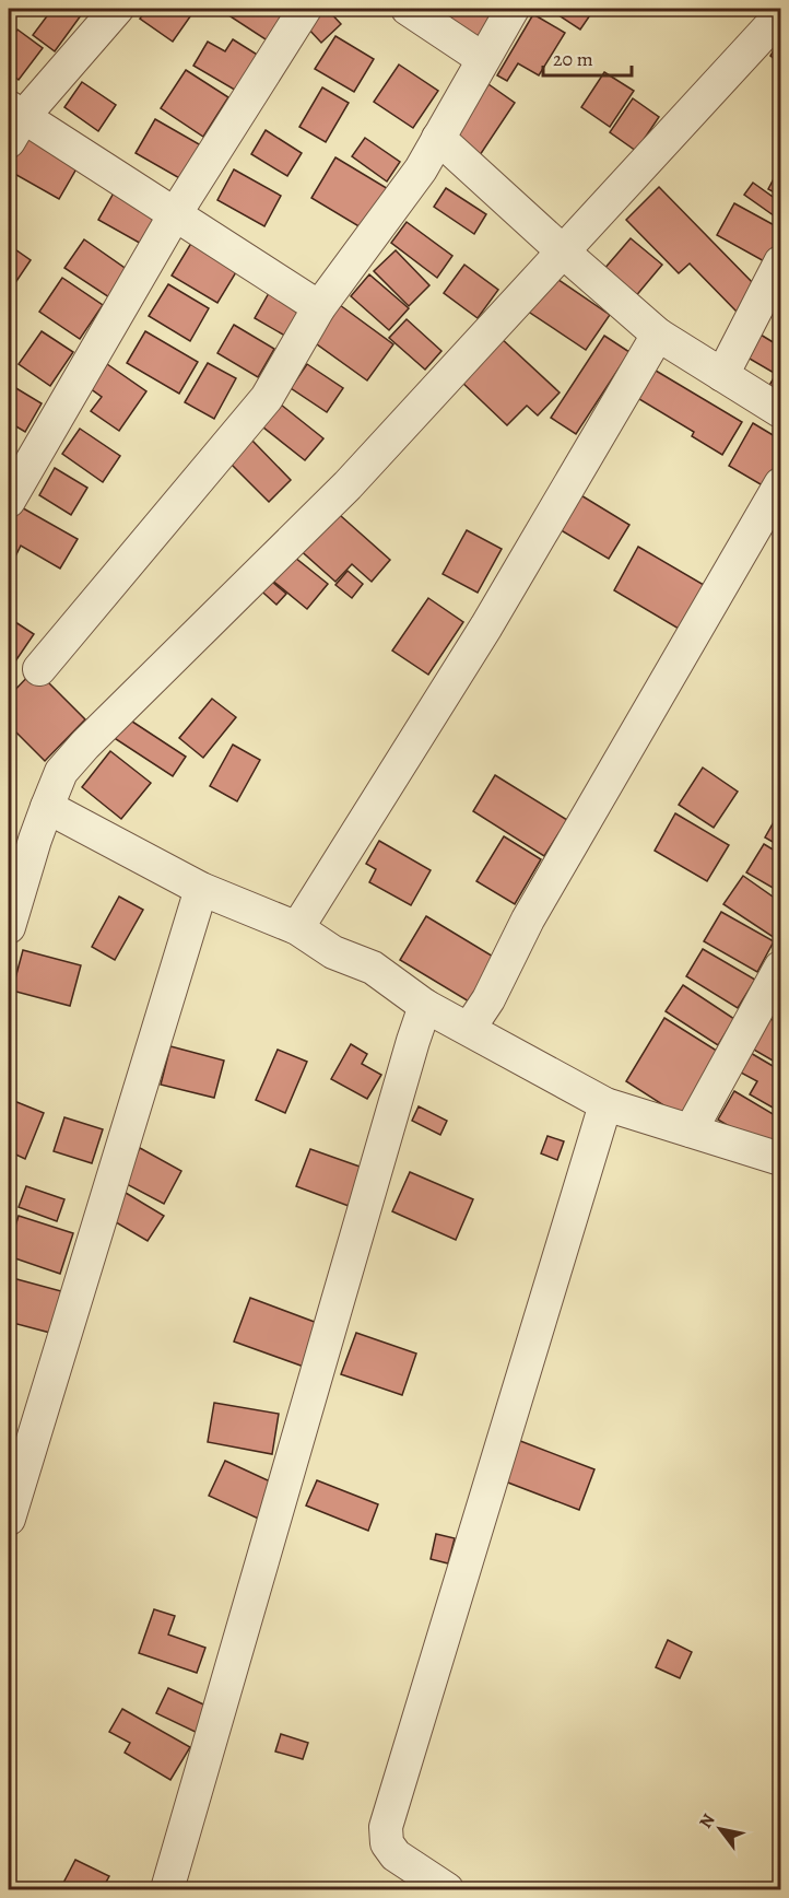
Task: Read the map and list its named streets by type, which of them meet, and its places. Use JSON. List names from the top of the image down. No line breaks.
{"scale_bar":"20 m","north":"top left"}
